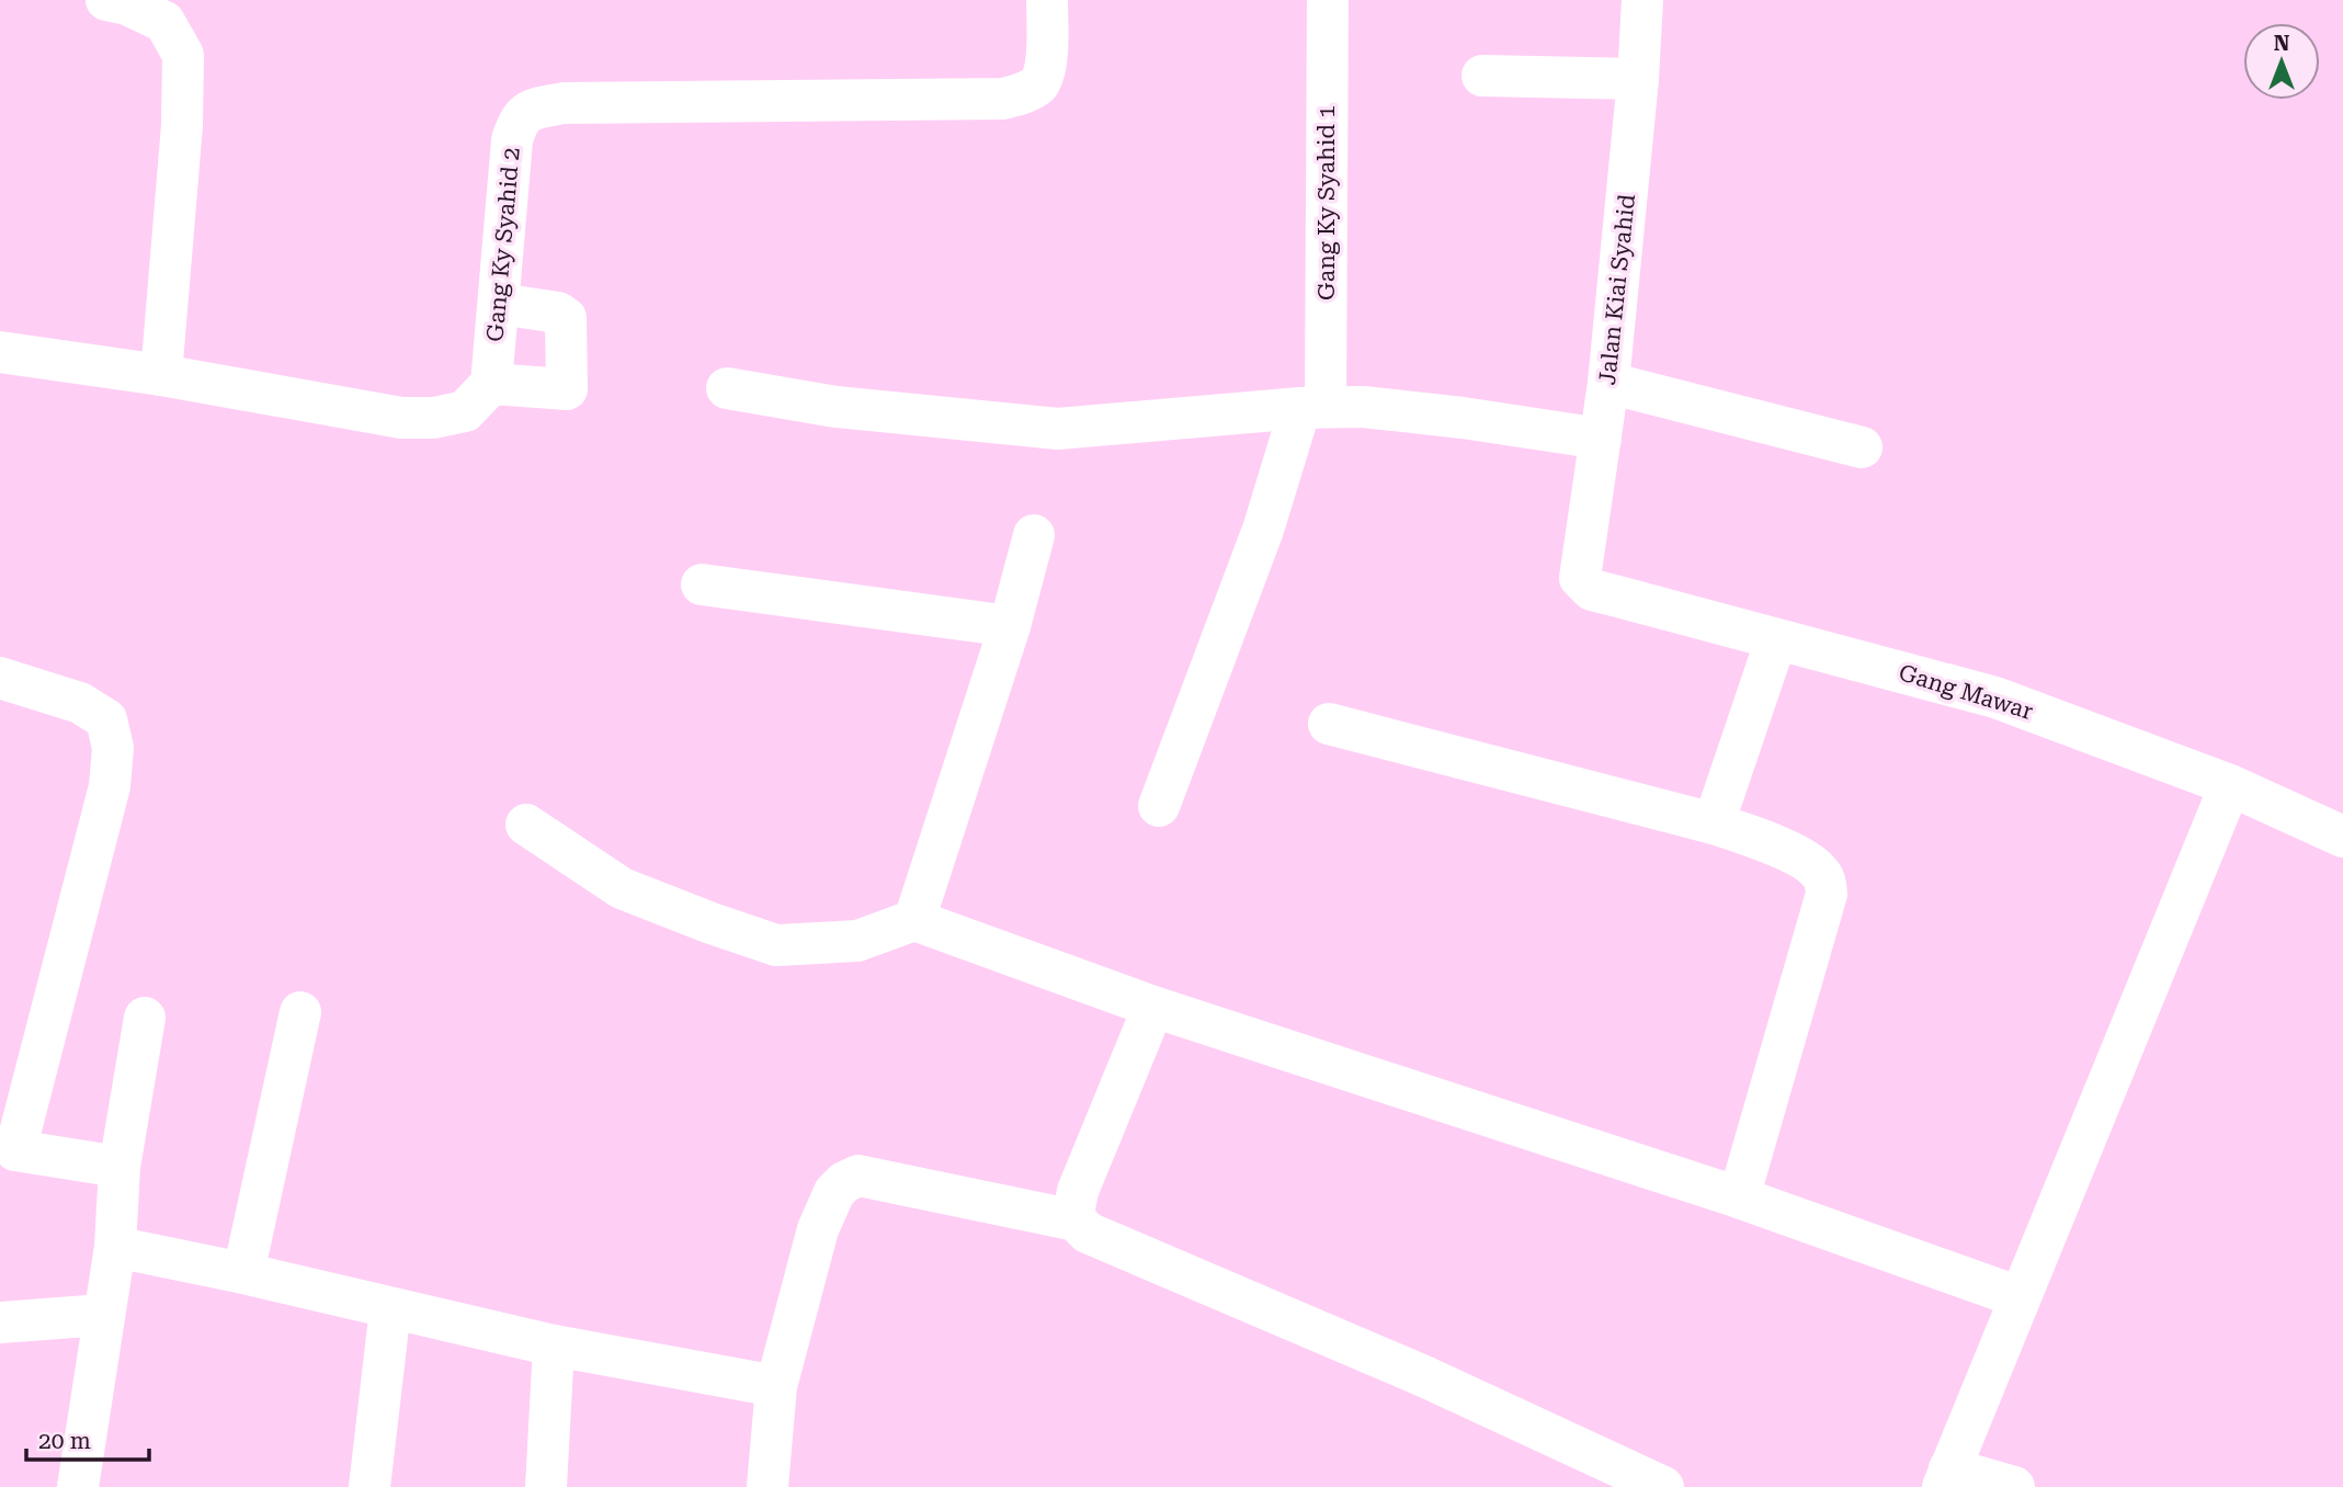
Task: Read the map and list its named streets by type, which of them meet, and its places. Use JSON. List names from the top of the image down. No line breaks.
{"streets":{"street":["Gang Ky Syahid 1","Gang Ky Syahid 2","Jalan Kiai Syahid","Gang Mawar"]},"crossings":[["Jalan Kiai Syahid","Gang Mawar"]],"scale_bar":"20 m","north":"top"}
